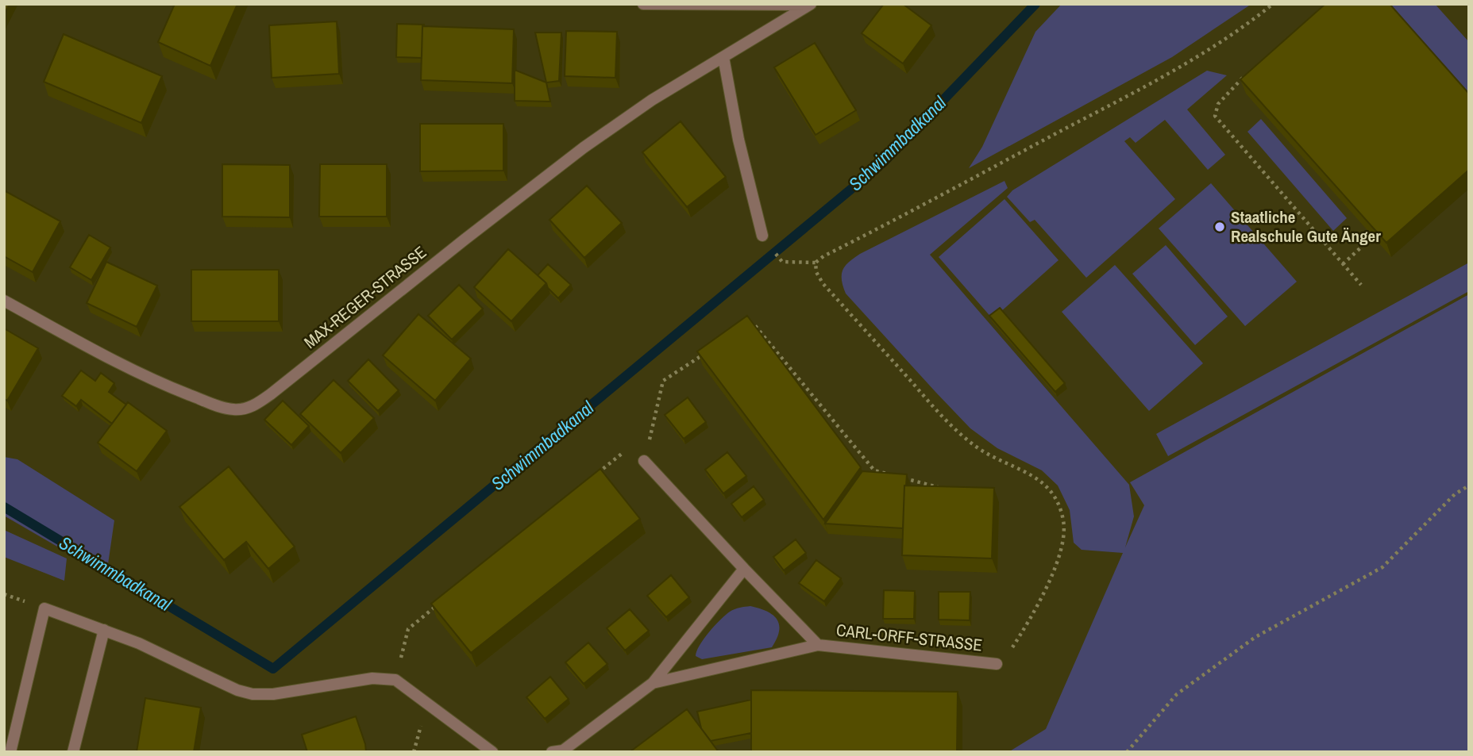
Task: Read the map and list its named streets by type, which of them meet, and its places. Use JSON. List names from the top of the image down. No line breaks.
{"streets":{"street":["MAX-REGER-STRASSE","CARL-ORFF-STRASSE"]},"water":["Schwimmbadkanal"],"places":["Staatliche Realschule Gute Änger"]}
